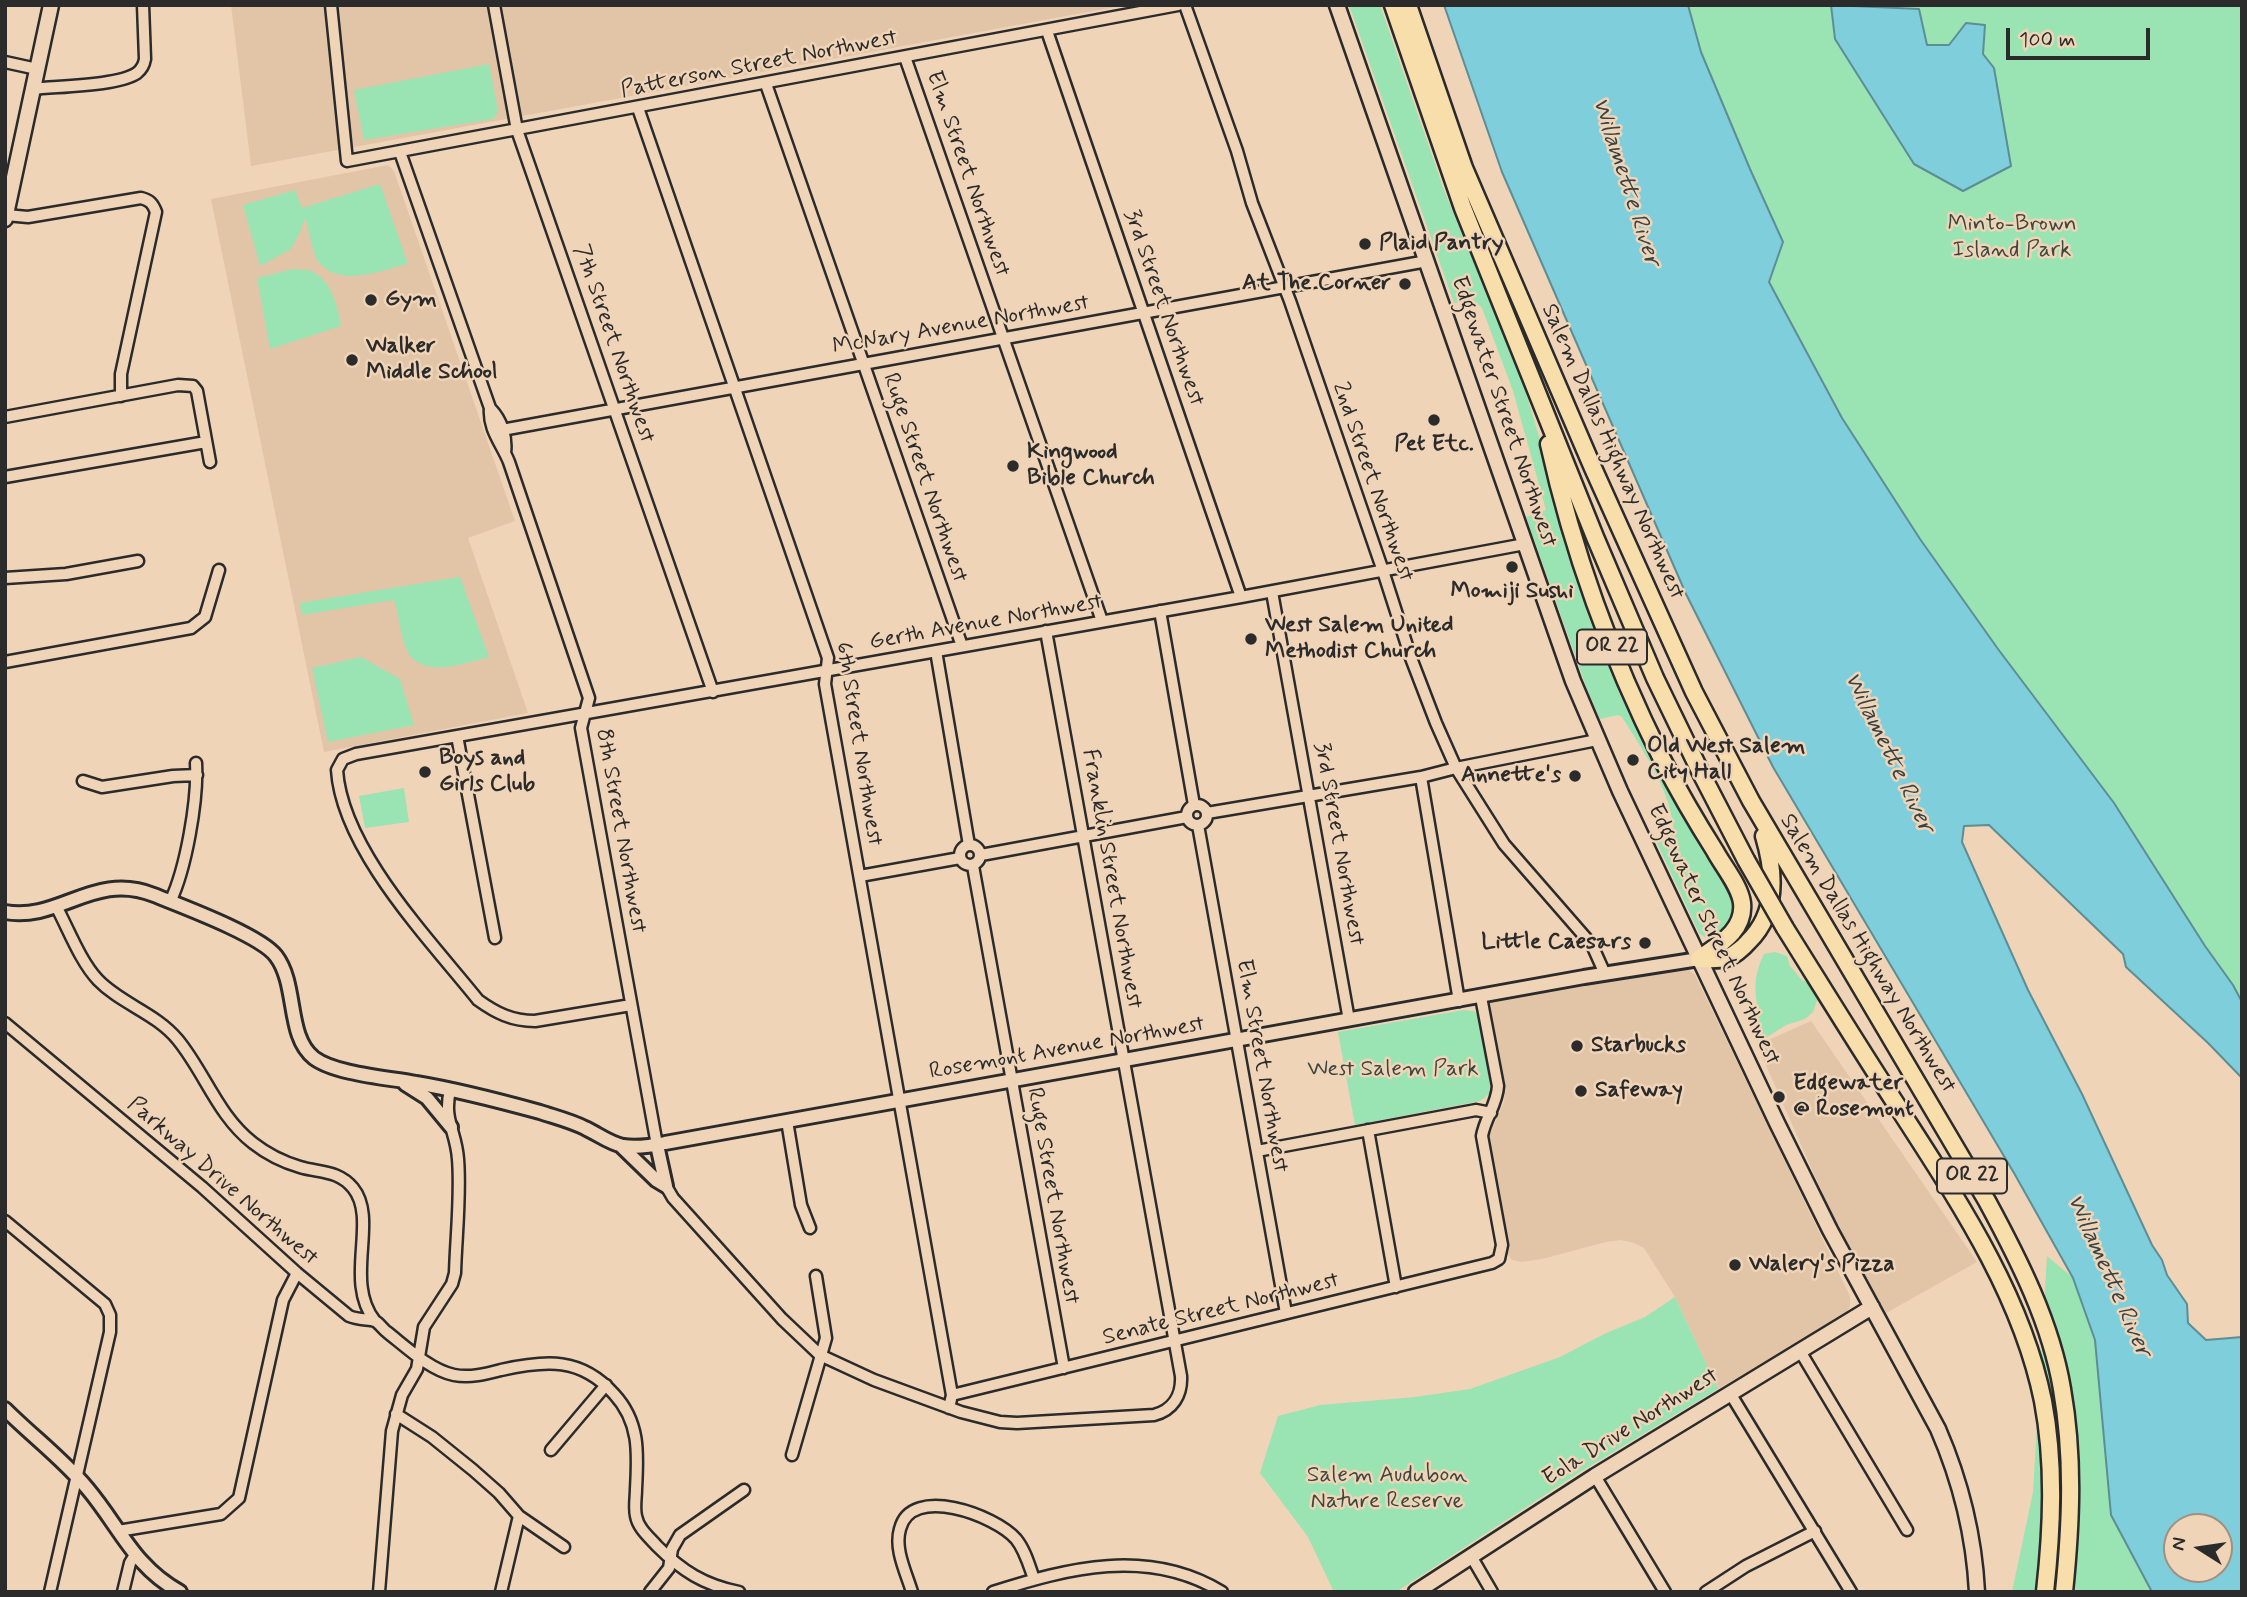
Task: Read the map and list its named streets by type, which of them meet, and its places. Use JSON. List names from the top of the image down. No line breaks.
{"streets":{"highway":["Salem Dallas Highway Northwest","OR 22"],"main road":["Edgewater Street Northwest","Eola Drive Northwest"],"street":["Patterson Street Northwest","Elm Street Northwest","3rd Street Northwest","McNary Avenue Northwest","7th Street Northwest","Ruge Street Northwest","2nd Street Northwest","Gerth Avenue Northwest","6th Street Northwest","8th Street Northwest","Franklin Street Northwest","Rosemont Avenue Northwest","Parkway Drive Northwest","Senate Street Northwest"]},"crossings":[["Patterson Street Northwest","Elm Street Northwest"],["Patterson Street Northwest","3rd Street Northwest"],["Patterson Street Northwest","7th Street Northwest"],["Patterson Street Northwest","Ruge Street Northwest"],["Patterson Street Northwest","6th Street Northwest"],["Patterson Street Northwest","8th Street Northwest"],["Elm Street Northwest","McNary Avenue Northwest"],["Elm Street Northwest","Gerth Avenue Northwest"],["Elm Street Northwest","Rosemont Avenue Northwest"],["Elm Street Northwest","Senate Street Northwest"],["3rd Street Northwest","McNary Avenue Northwest"],["3rd Street Northwest","Gerth Avenue Northwest"],["3rd Street Northwest","Rosemont Avenue Northwest"],["McNary Avenue Northwest","7th Street Northwest"],["McNary Avenue Northwest","Edgewater Street Northwest"],["McNary Avenue Northwest","Ruge Street Northwest"],["McNary Avenue Northwest","2nd Street Northwest"],["McNary Avenue Northwest","6th Street Northwest"],["McNary Avenue Northwest","8th Street Northwest"],["7th Street Northwest","Gerth Avenue Northwest"],["Edgewater Street Northwest","Gerth Avenue Northwest"],["Edgewater Street Northwest","OR 22"],["Edgewater Street Northwest","Rosemont Avenue Northwest"],["Edgewater Street Northwest","Eola Drive Northwest"],["Salem Dallas Highway Northwest","OR 22"],["Ruge Street Northwest","Gerth Avenue Northwest"],["Ruge Street Northwest","Rosemont Avenue Northwest"],["Ruge Street Northwest","Senate Street Northwest"],["2nd Street Northwest","Gerth Avenue Northwest"],["2nd Street Northwest","Rosemont Avenue Northwest"],["Gerth Avenue Northwest","6th Street Northwest"],["Gerth Avenue Northwest","8th Street Northwest"],["Gerth Avenue Northwest","Franklin Street Northwest"],["OR 22","Rosemont Avenue Northwest"],["6th Street Northwest","Franklin Street Northwest"],["6th Street Northwest","Rosemont Avenue Northwest"],["6th Street Northwest","Senate Street Northwest"],["8th Street Northwest","Rosemont Avenue Northwest"],["Franklin Street Northwest","Rosemont Avenue Northwest"],["Franklin Street Northwest","Senate Street Northwest"]],"water":["Willamette River"],"parks":["Minto-Brown Island Park","West Salem Park","Salem Audubon Nature Reserve"],"places":["Plaid Pantry","At The Corner","Gym","Walker Middle School","Pet Etc.","Kingwood Bible Church","Momiji Sushi","West Salem United Methodist Church","Old West Salem City Hall","Boys and Girls Club","Annette's","Little Caesars","Starbucks","Safeway","Edgewater @ Rosemont","Walery's Pizza"],"scale_bar":"100 m","north":"left"}
